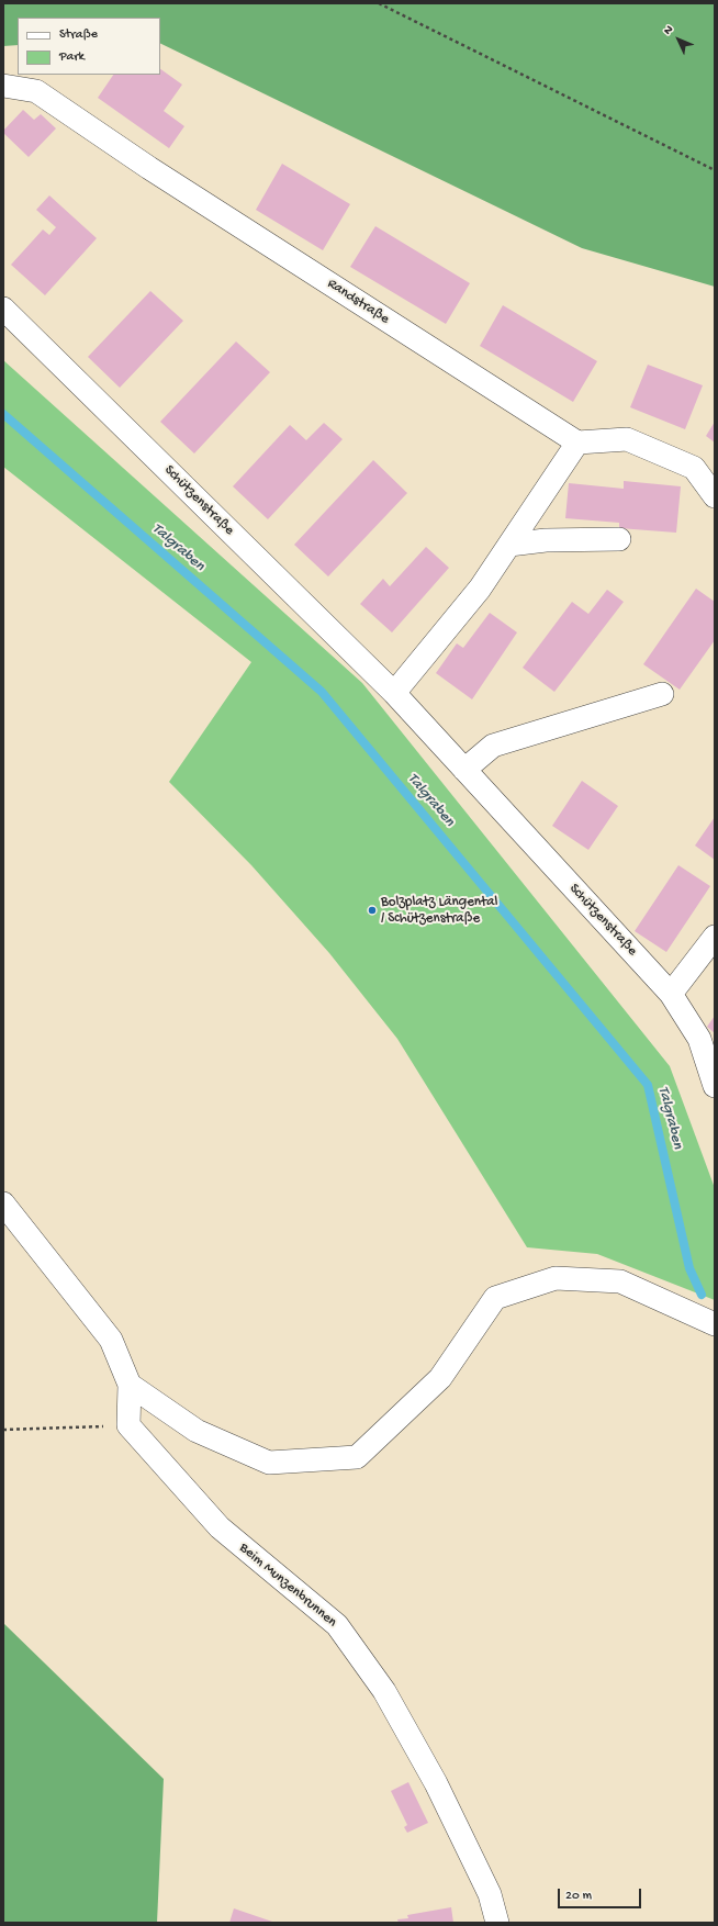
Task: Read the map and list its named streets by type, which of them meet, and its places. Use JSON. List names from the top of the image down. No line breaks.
{"streets":{"street":["Randstraße","Schützenstraße","Beim Munzenbrunnen"]},"water":["Talgraben"],"places":["Bolzplatz Längental / Schützenstraße"],"legend":["Straße","Park"],"scale_bar":"20 m","north":"top left"}
